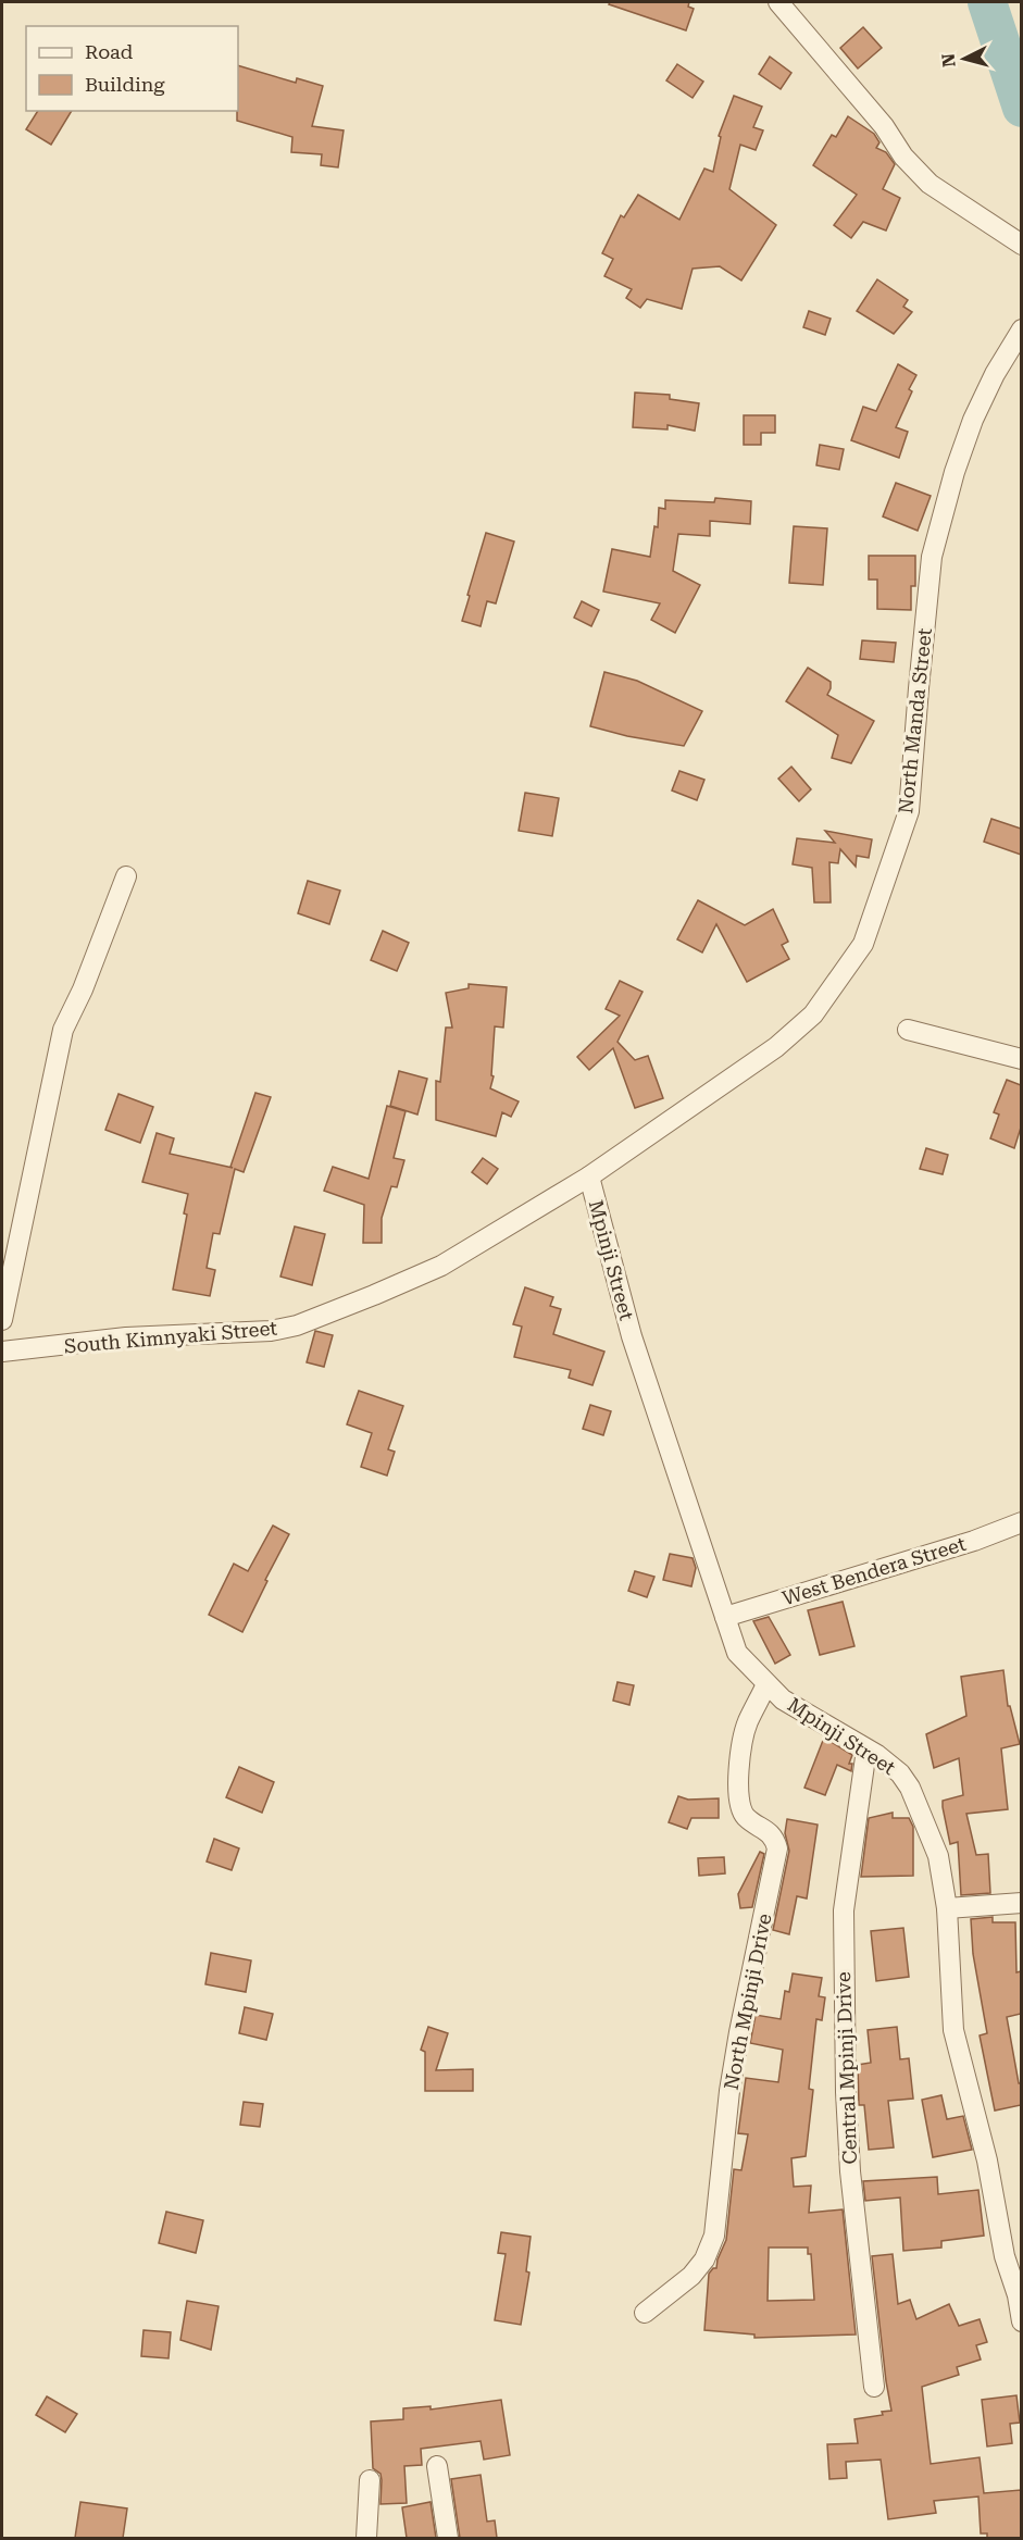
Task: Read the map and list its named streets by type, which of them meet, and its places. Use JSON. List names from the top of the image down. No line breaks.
{"streets":{"street":["North Manda Street","Mpinji Street","South Kimnyaki Street","West Bendera Street","North Mpinji Drive","Central Mpinji Drive"]},"crossings":[["North Manda Street","South Kimnyaki Street"],["Mpinji Street","South Kimnyaki Street"],["Mpinji Street","West Bendera Street"],["Mpinji Street","North Mpinji Drive"],["Mpinji Street","Central Mpinji Drive"]],"legend":["Road","Building"],"north":"left"}
